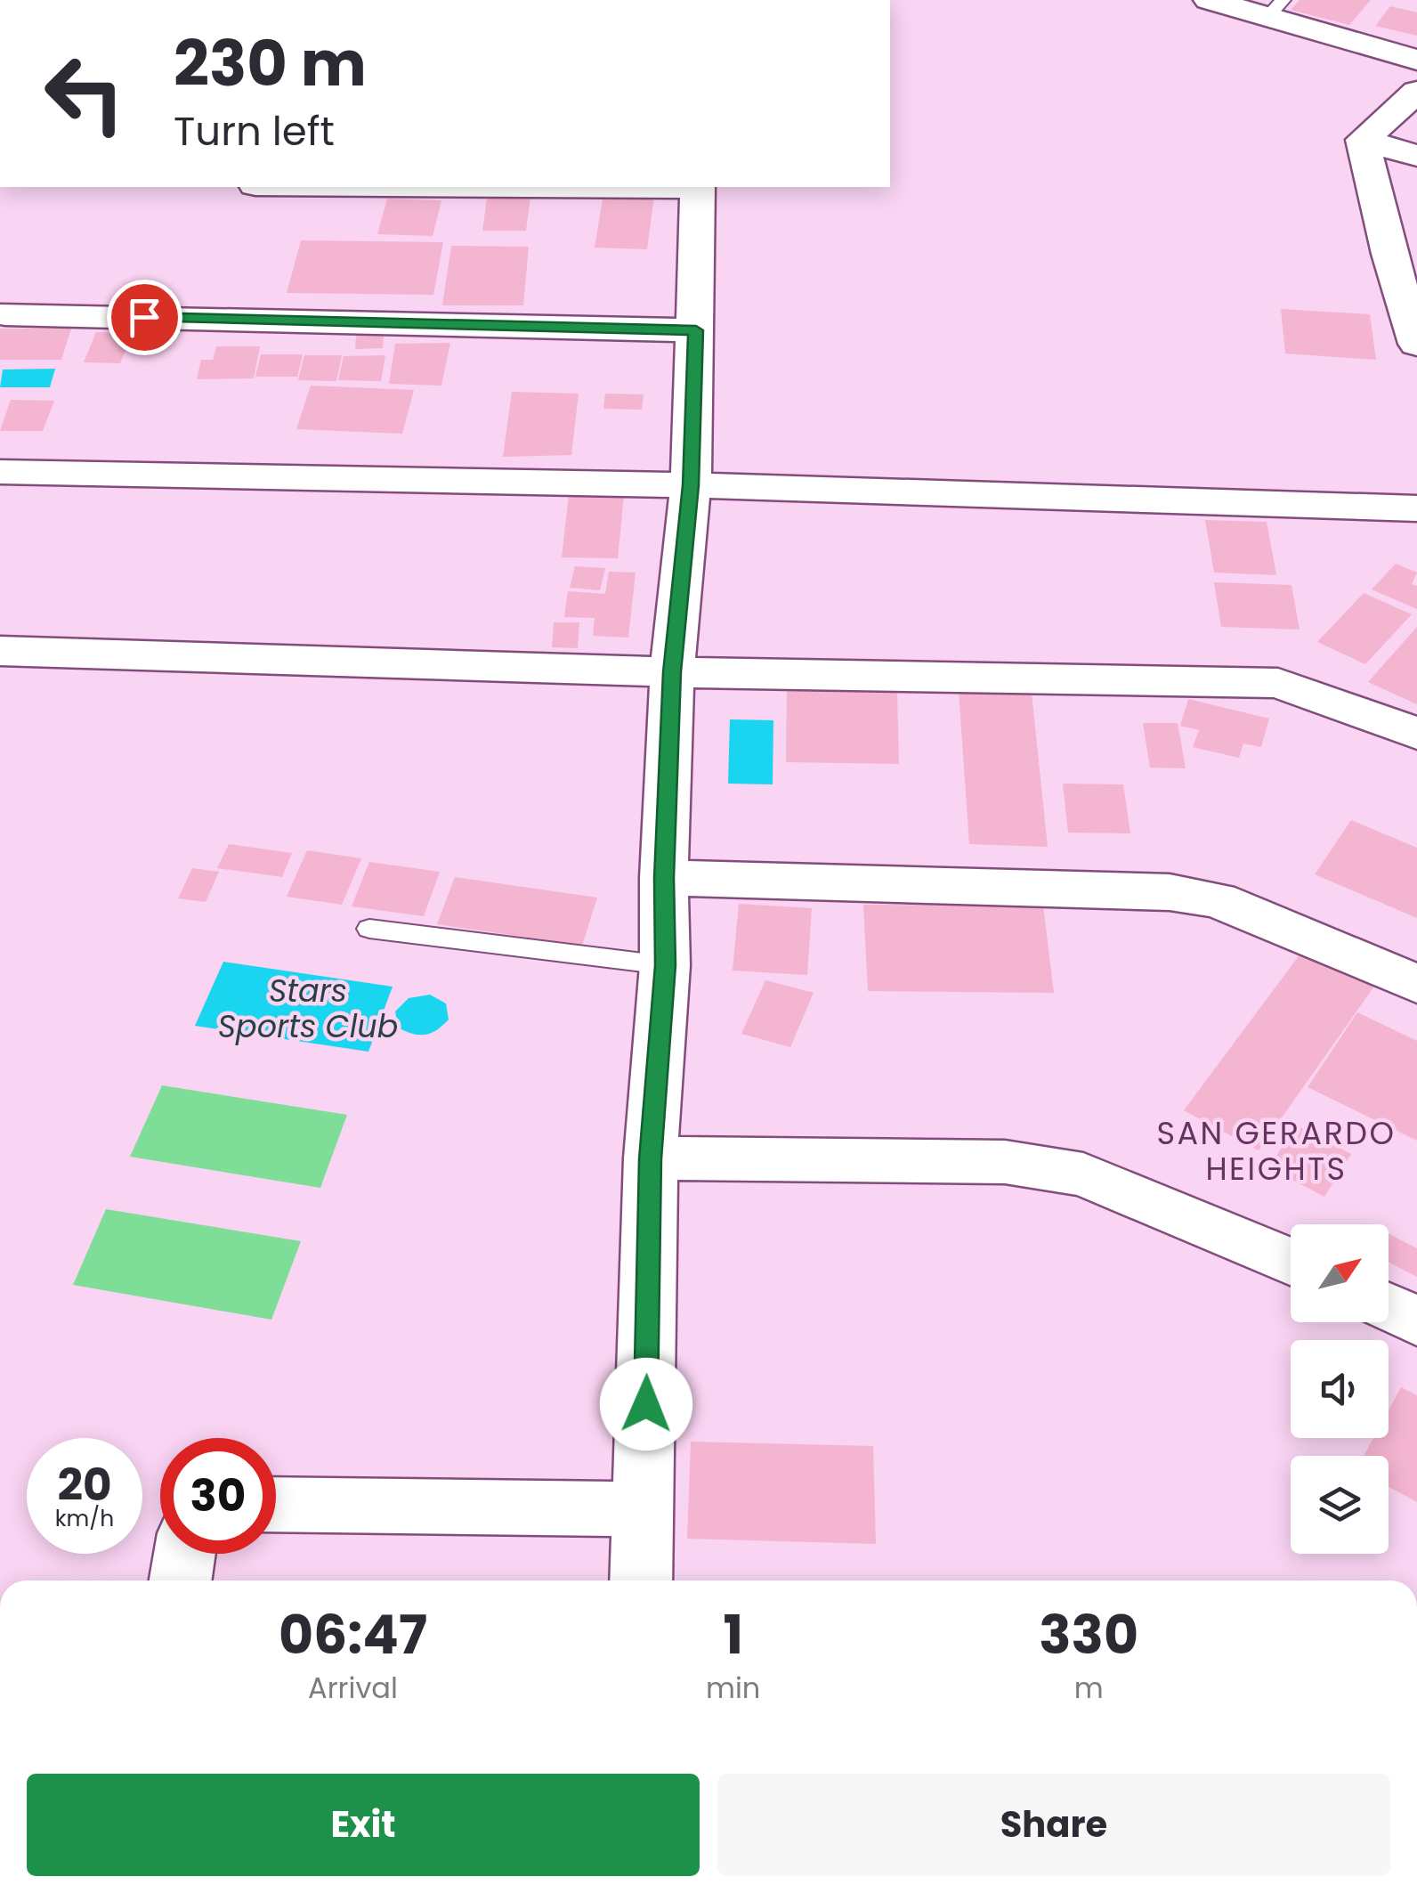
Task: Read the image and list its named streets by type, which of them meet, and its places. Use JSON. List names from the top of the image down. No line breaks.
{"districts":["SAN GERARDO HEIGHTS"],"water":["Stars Sports Club"],"north":"top right","page":{"turn":["230 m","Turn left"],"speed":"20 km/h","limit":"30","eta":["06:47","Arrival","1","min","330","m"],"buttons":["Exit","Share"]}}
